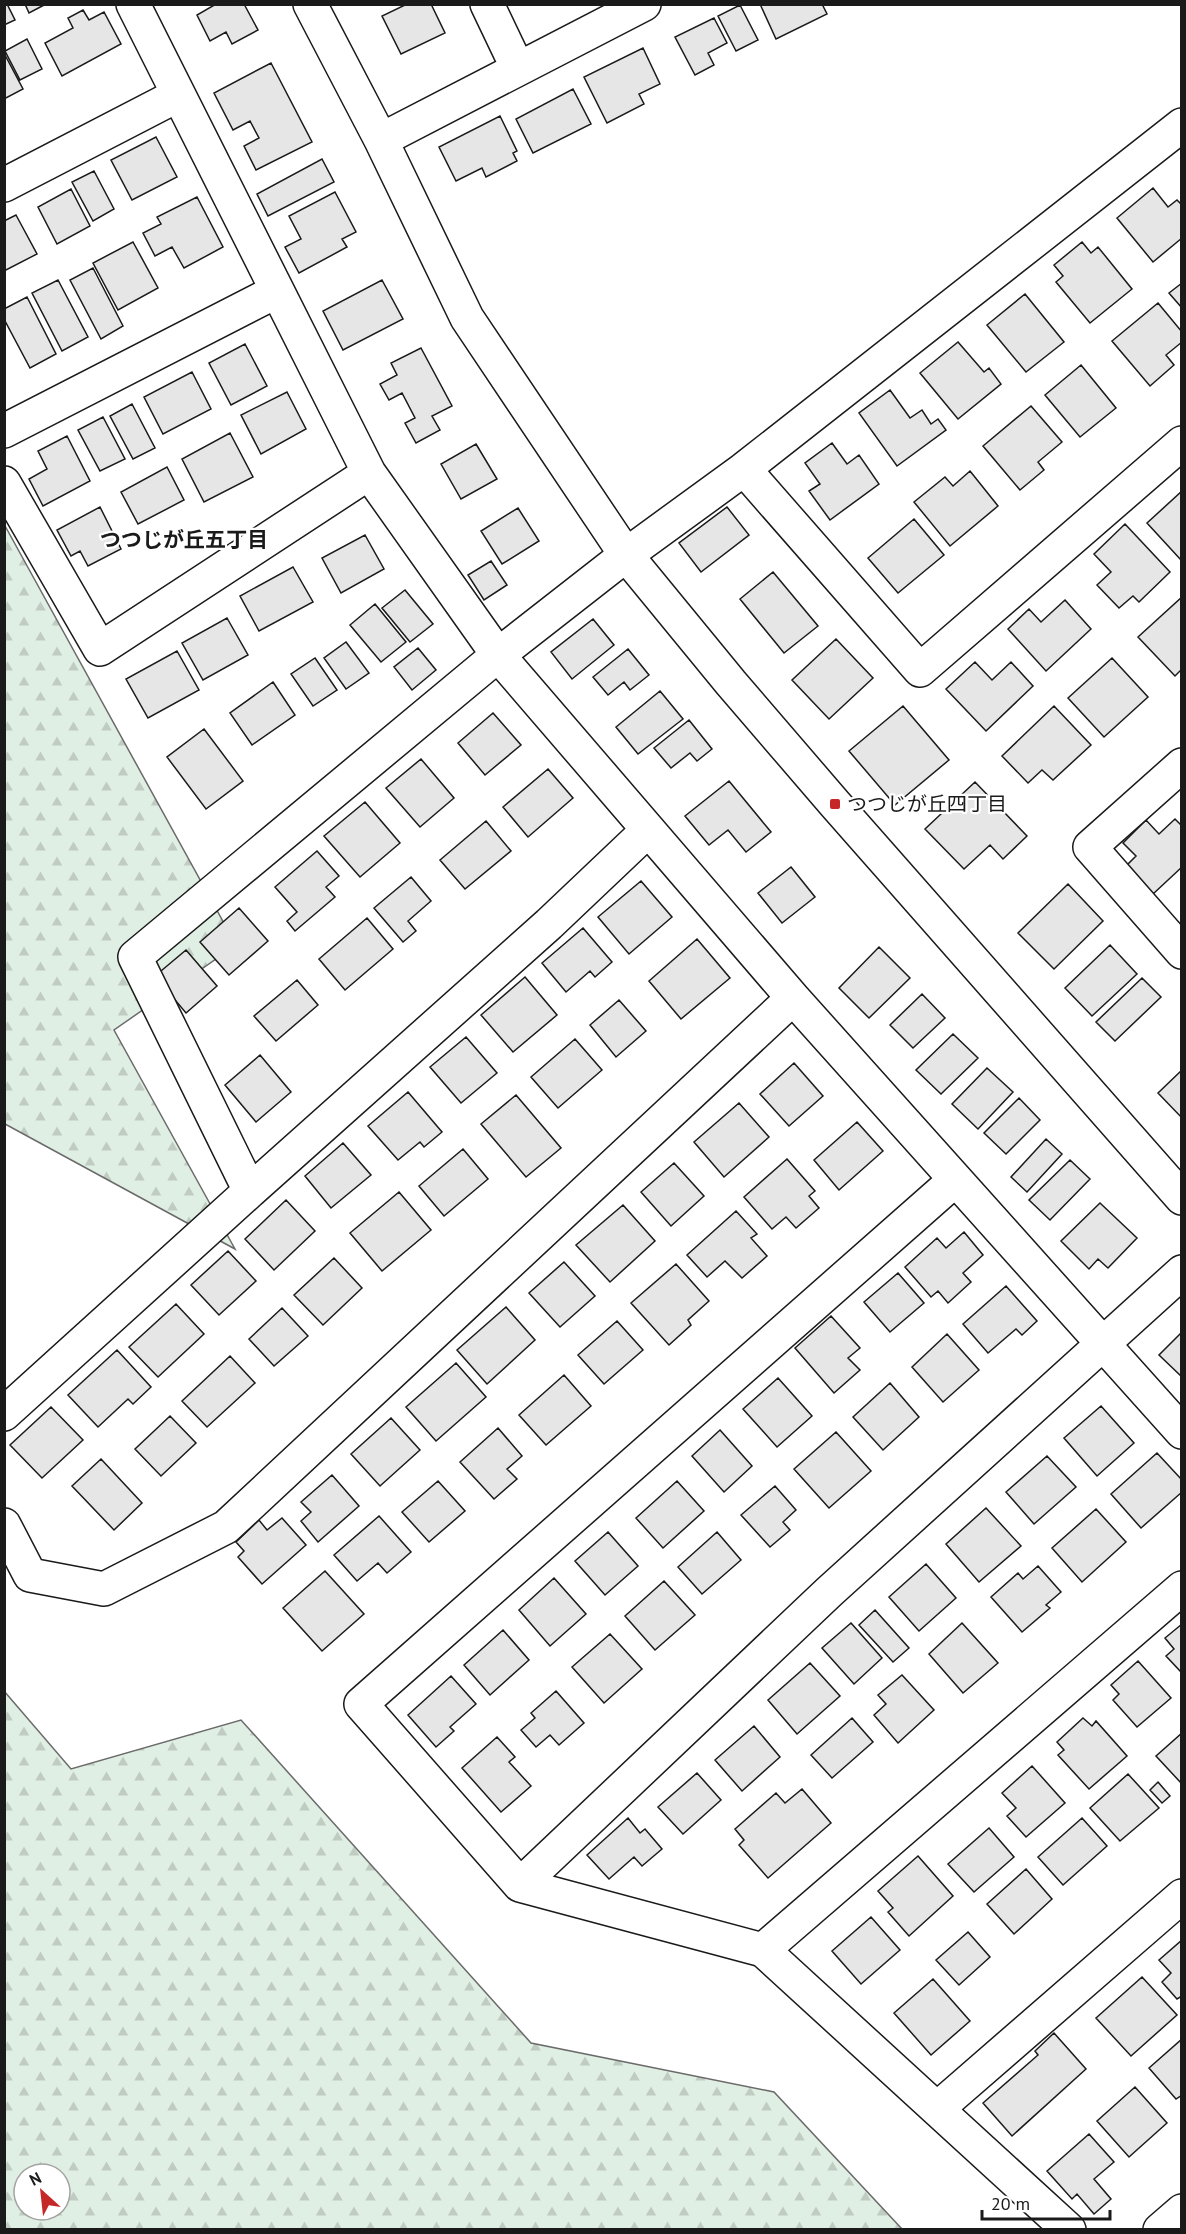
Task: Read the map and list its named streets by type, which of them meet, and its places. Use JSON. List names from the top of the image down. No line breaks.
{"districts":["つつじが丘五丁目"],"places":{"transit":["つつじが丘四丁目"]},"scale_bar":"20 m","north":"top left"}
